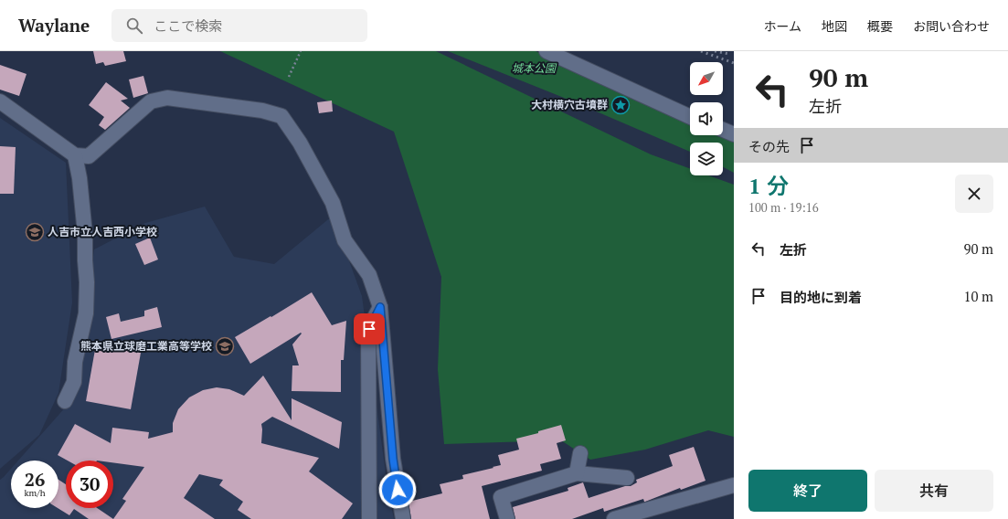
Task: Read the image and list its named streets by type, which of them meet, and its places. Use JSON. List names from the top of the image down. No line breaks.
{"parks":["城本公園"],"places":{"place":["大村横穴古墳群"],"school or university":["人吉市立人吉西小学校","熊本県立球磨工業高等学校"]},"north":"bottom left","page":{"header":"Waylane","search":"ここで検索","nav":["ホーム","地図","概要","お問い合わせ"],"turn":["90 m","左折"],"then":"その先","heading":["1 分","100 m · 19:16"],"list":[{"name":"左折","value":"90 m"},{"name":"目的地に到着","value":"10 m"}],"speed":"26 km/h","limit":"30","buttons":["終了","共有"]}}
